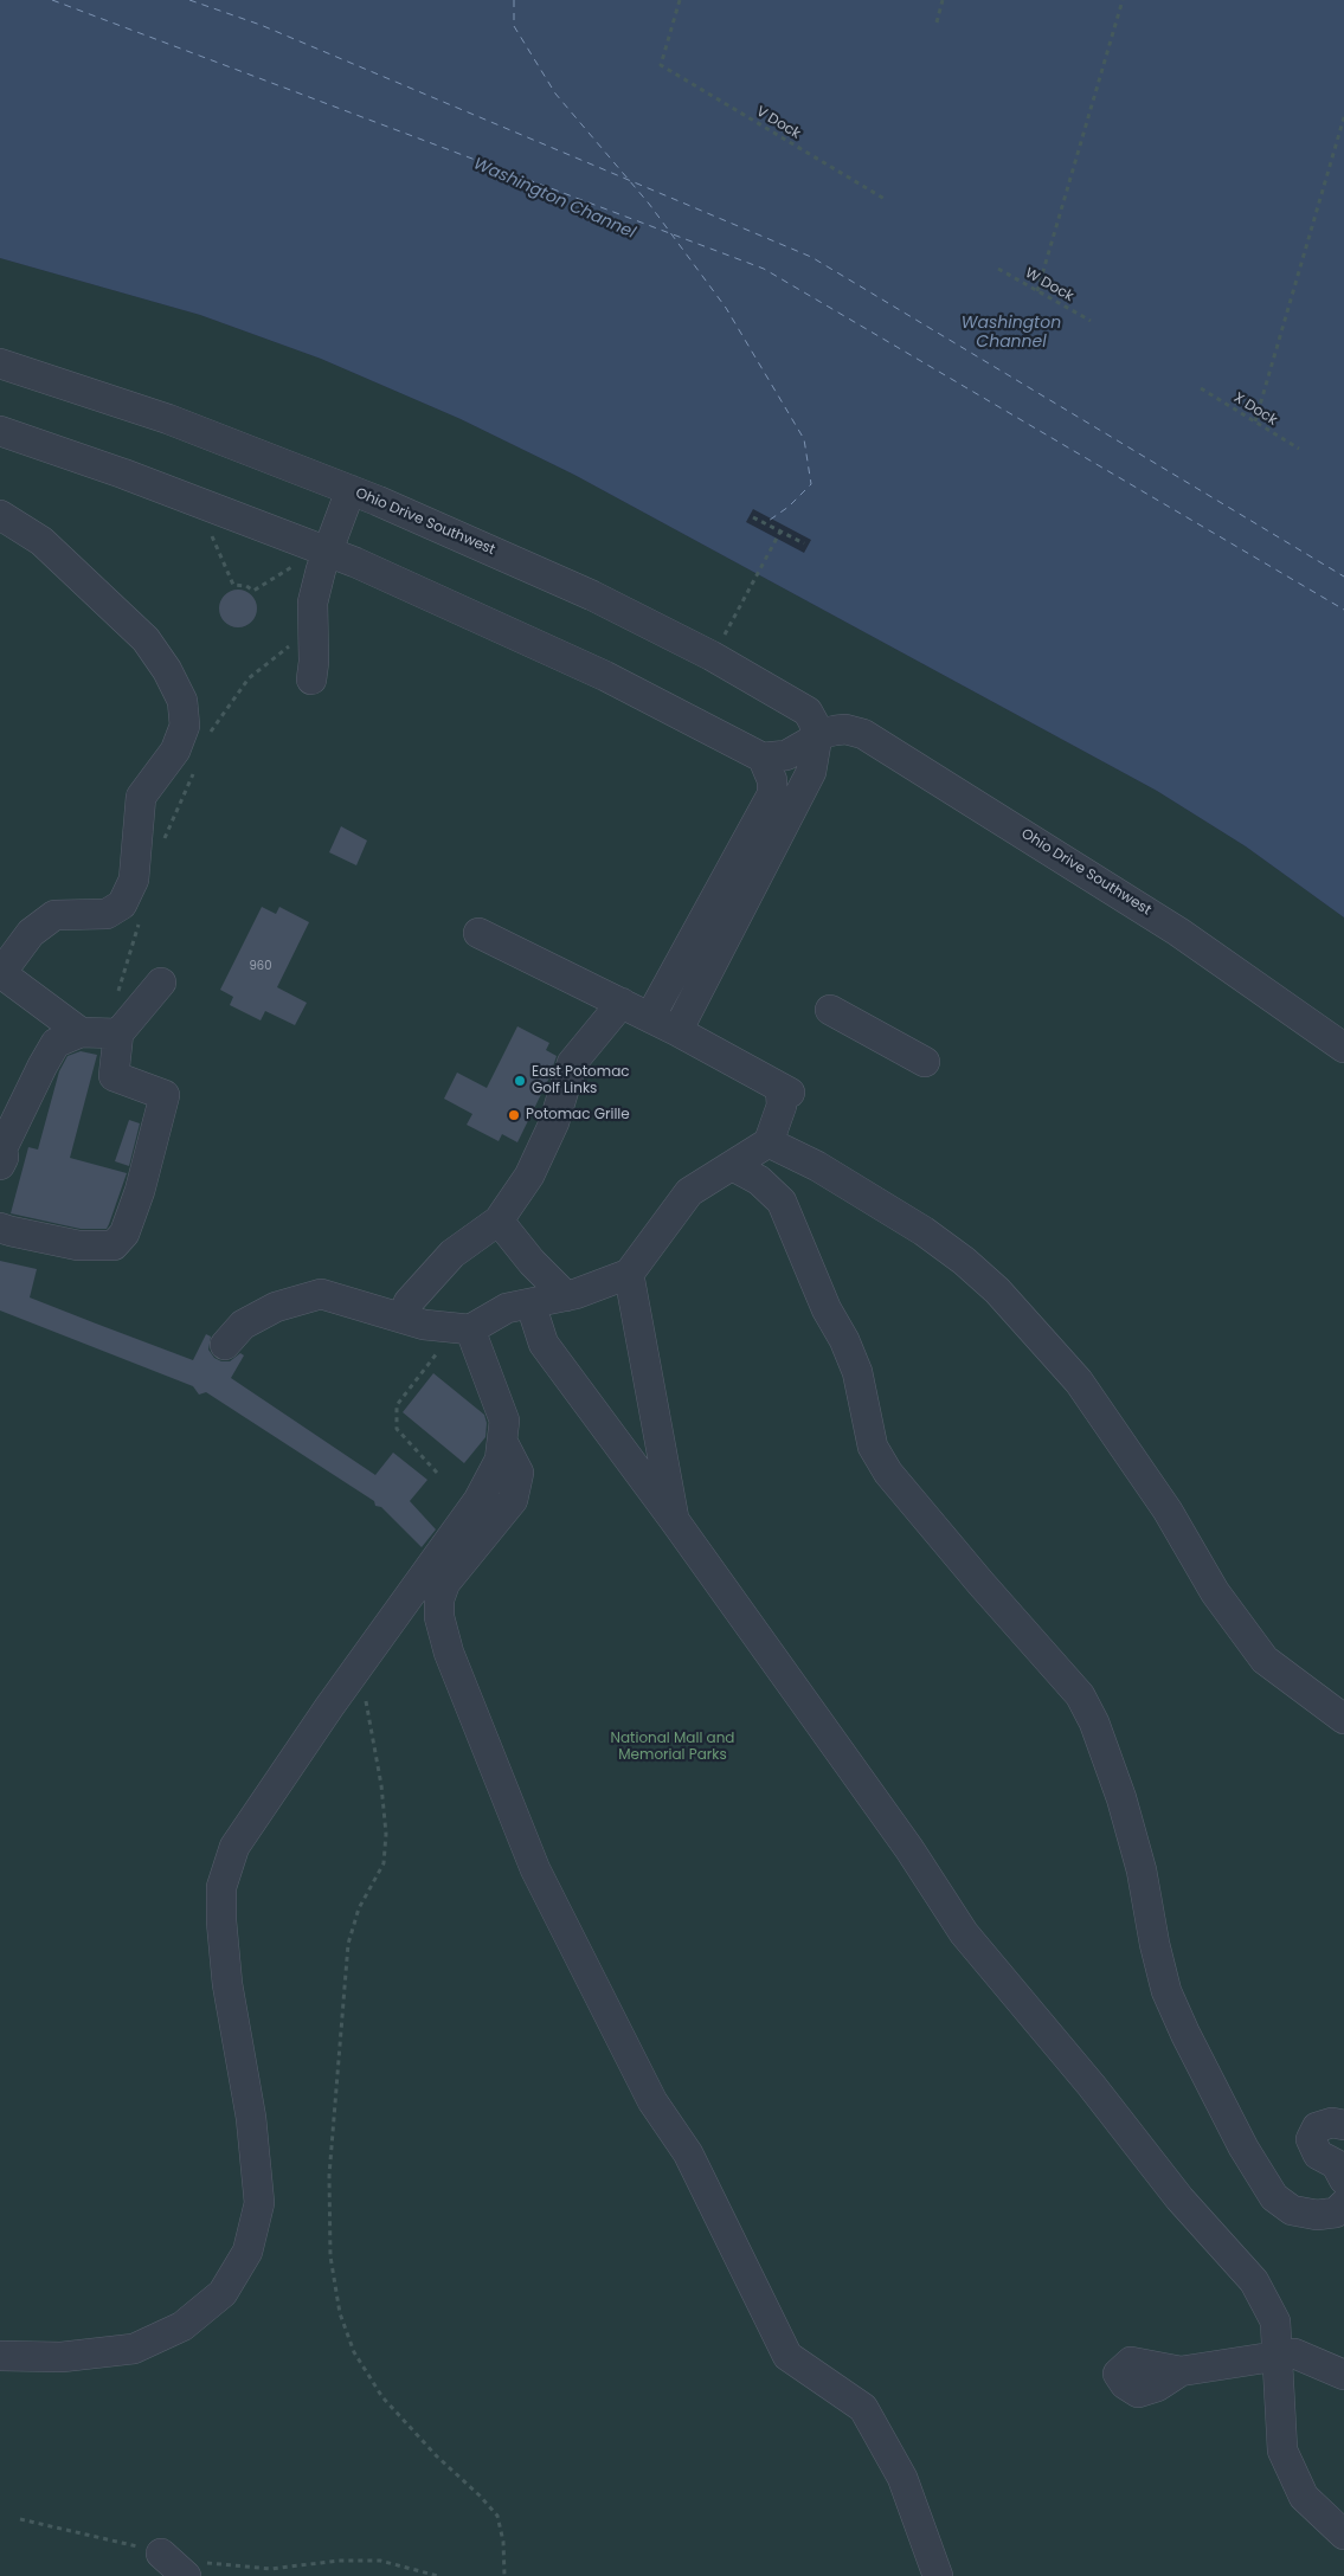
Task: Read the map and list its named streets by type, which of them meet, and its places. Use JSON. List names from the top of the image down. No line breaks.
{"streets":{"street":["Ohio Drive Southwest"],"path":["V Dock","W Dock","X Dock"]},"water":["Washington Channel"],"parks":["National Mall and Memorial Parks"],"places":["East Potomac Golf Links","Potomac Grille"],"house_numbers":["960"]}
